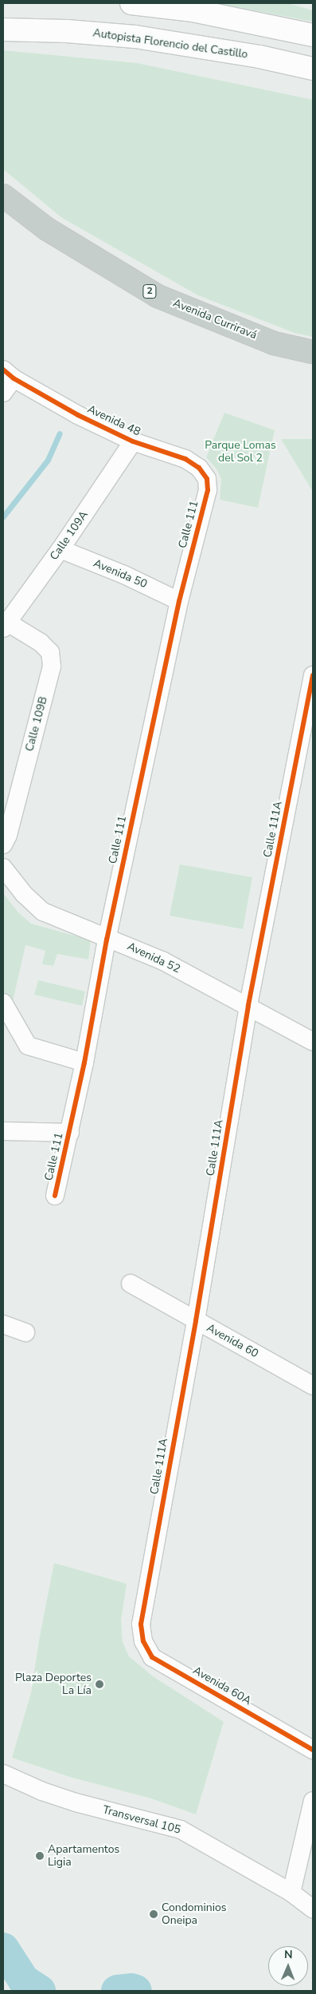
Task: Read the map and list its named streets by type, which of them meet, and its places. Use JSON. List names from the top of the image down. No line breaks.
{"streets":{"highway":["2","Avenida Curriravá"],"main road":["Autopista Florencio del Castillo"],"street":["Avenida 48","Calle 111","Calle 109A","Avenida 50","Calle 109B","Calle 111A","Avenida 52","Avenida 60","Avenida 60A","Transversal 105"]},"crossings":[["Avenida 48","Calle 111"],["Avenida 48","Calle 109A"],["Calle 111","Avenida 50"],["Calle 111","Avenida 52"],["Calle 109A","Avenida 50"],["Calle 109A","Calle 109B"],["Calle 111A","Avenida 52"],["Calle 111A","Avenida 60"],["Calle 111A","Avenida 60A"]],"parks":["Parque Lomas del Sol 2"],"places":["Plaza Deportes La Lía","Apartamentos Ligia","Condominios Oneipa"],"north":"top"}
